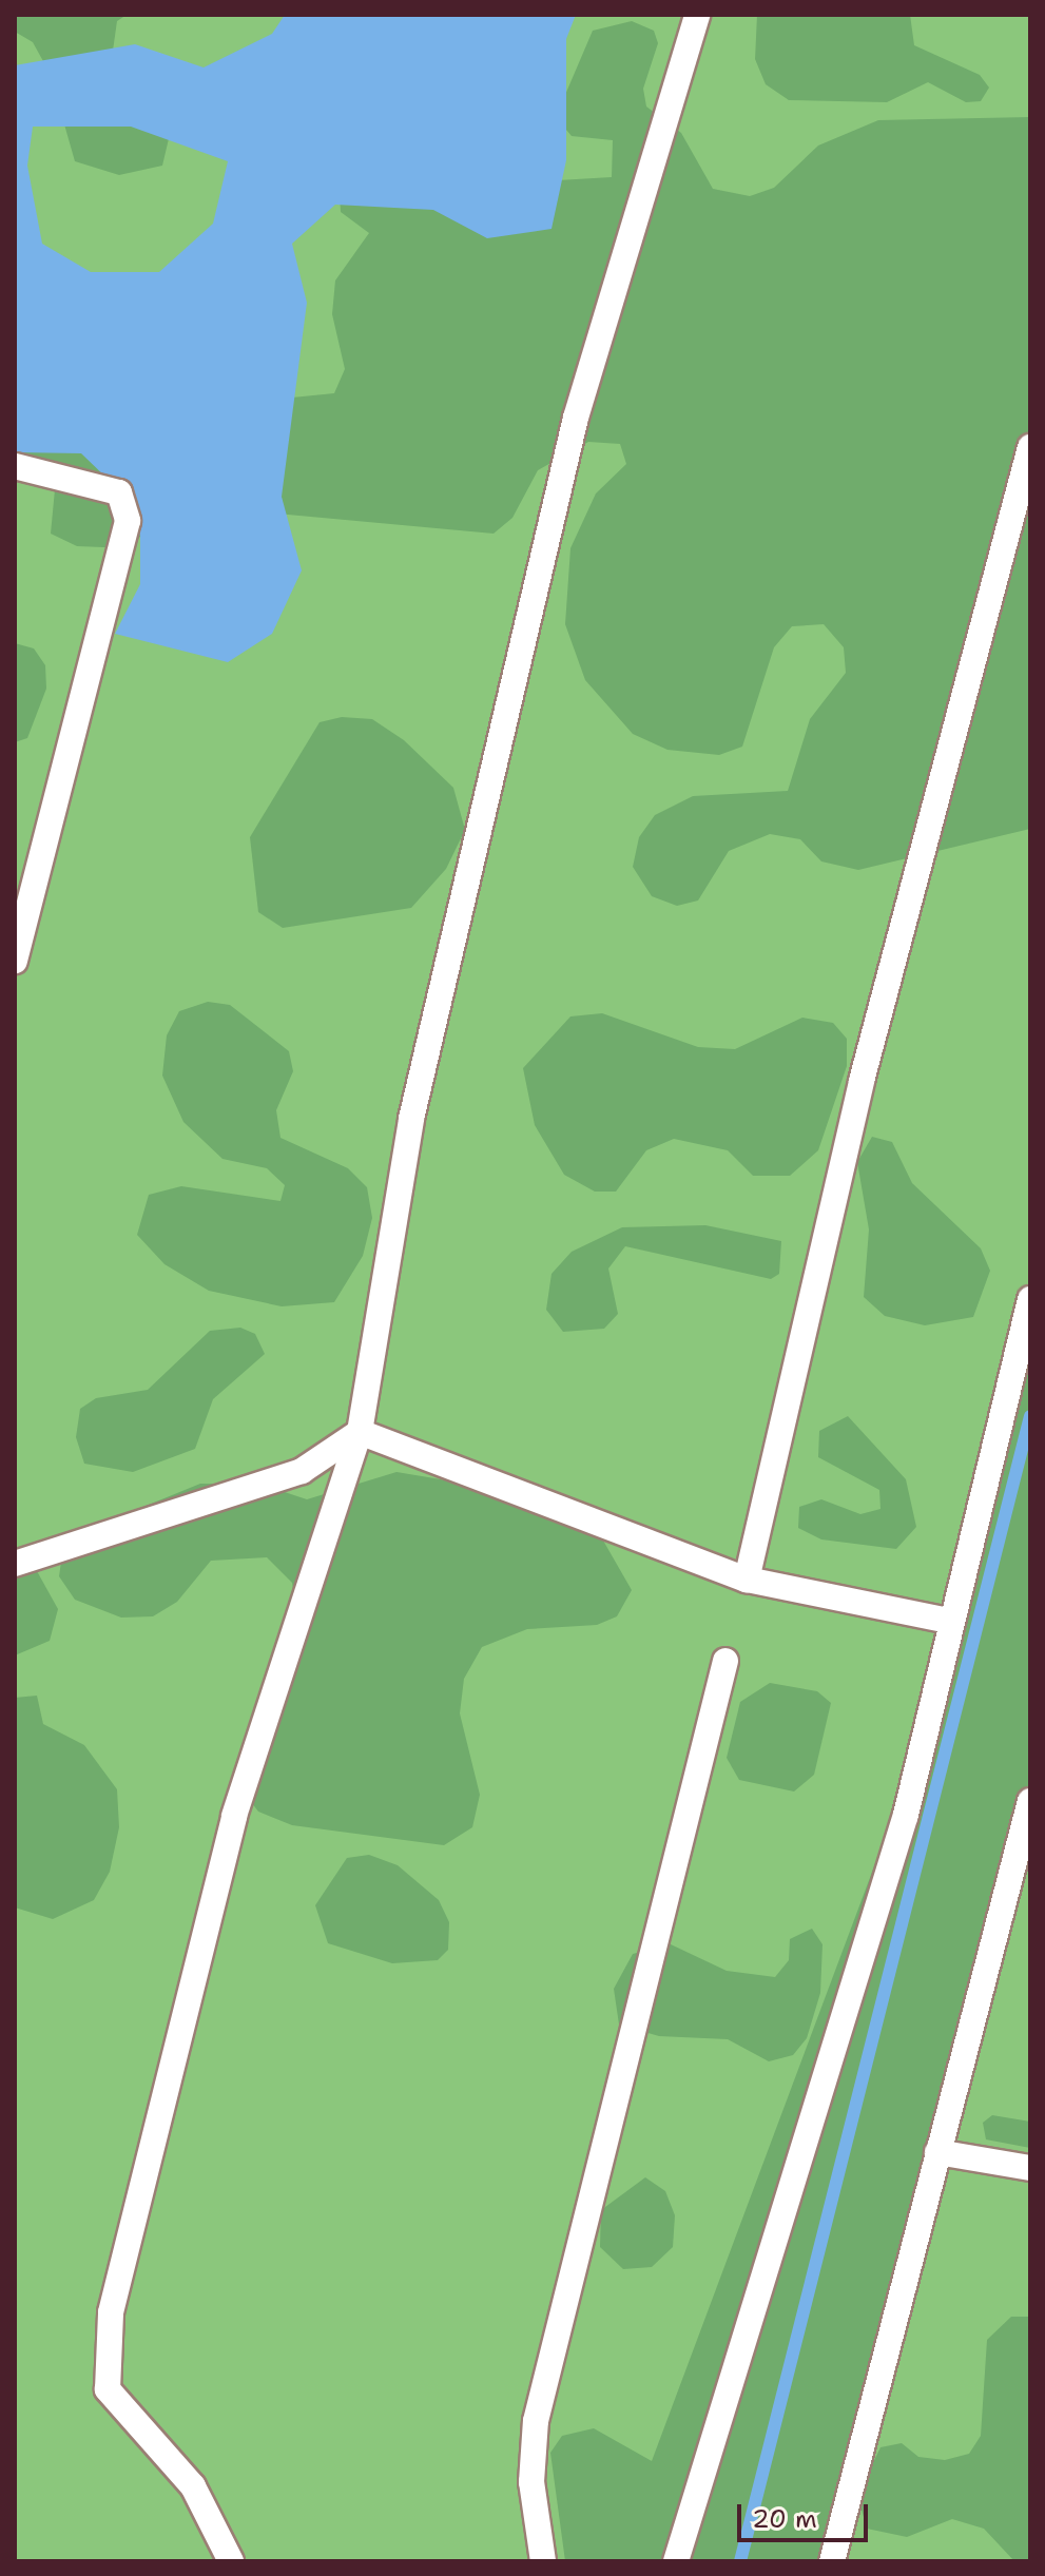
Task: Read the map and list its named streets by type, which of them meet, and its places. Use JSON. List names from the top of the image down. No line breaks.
{"scale_bar":"20 m"}
